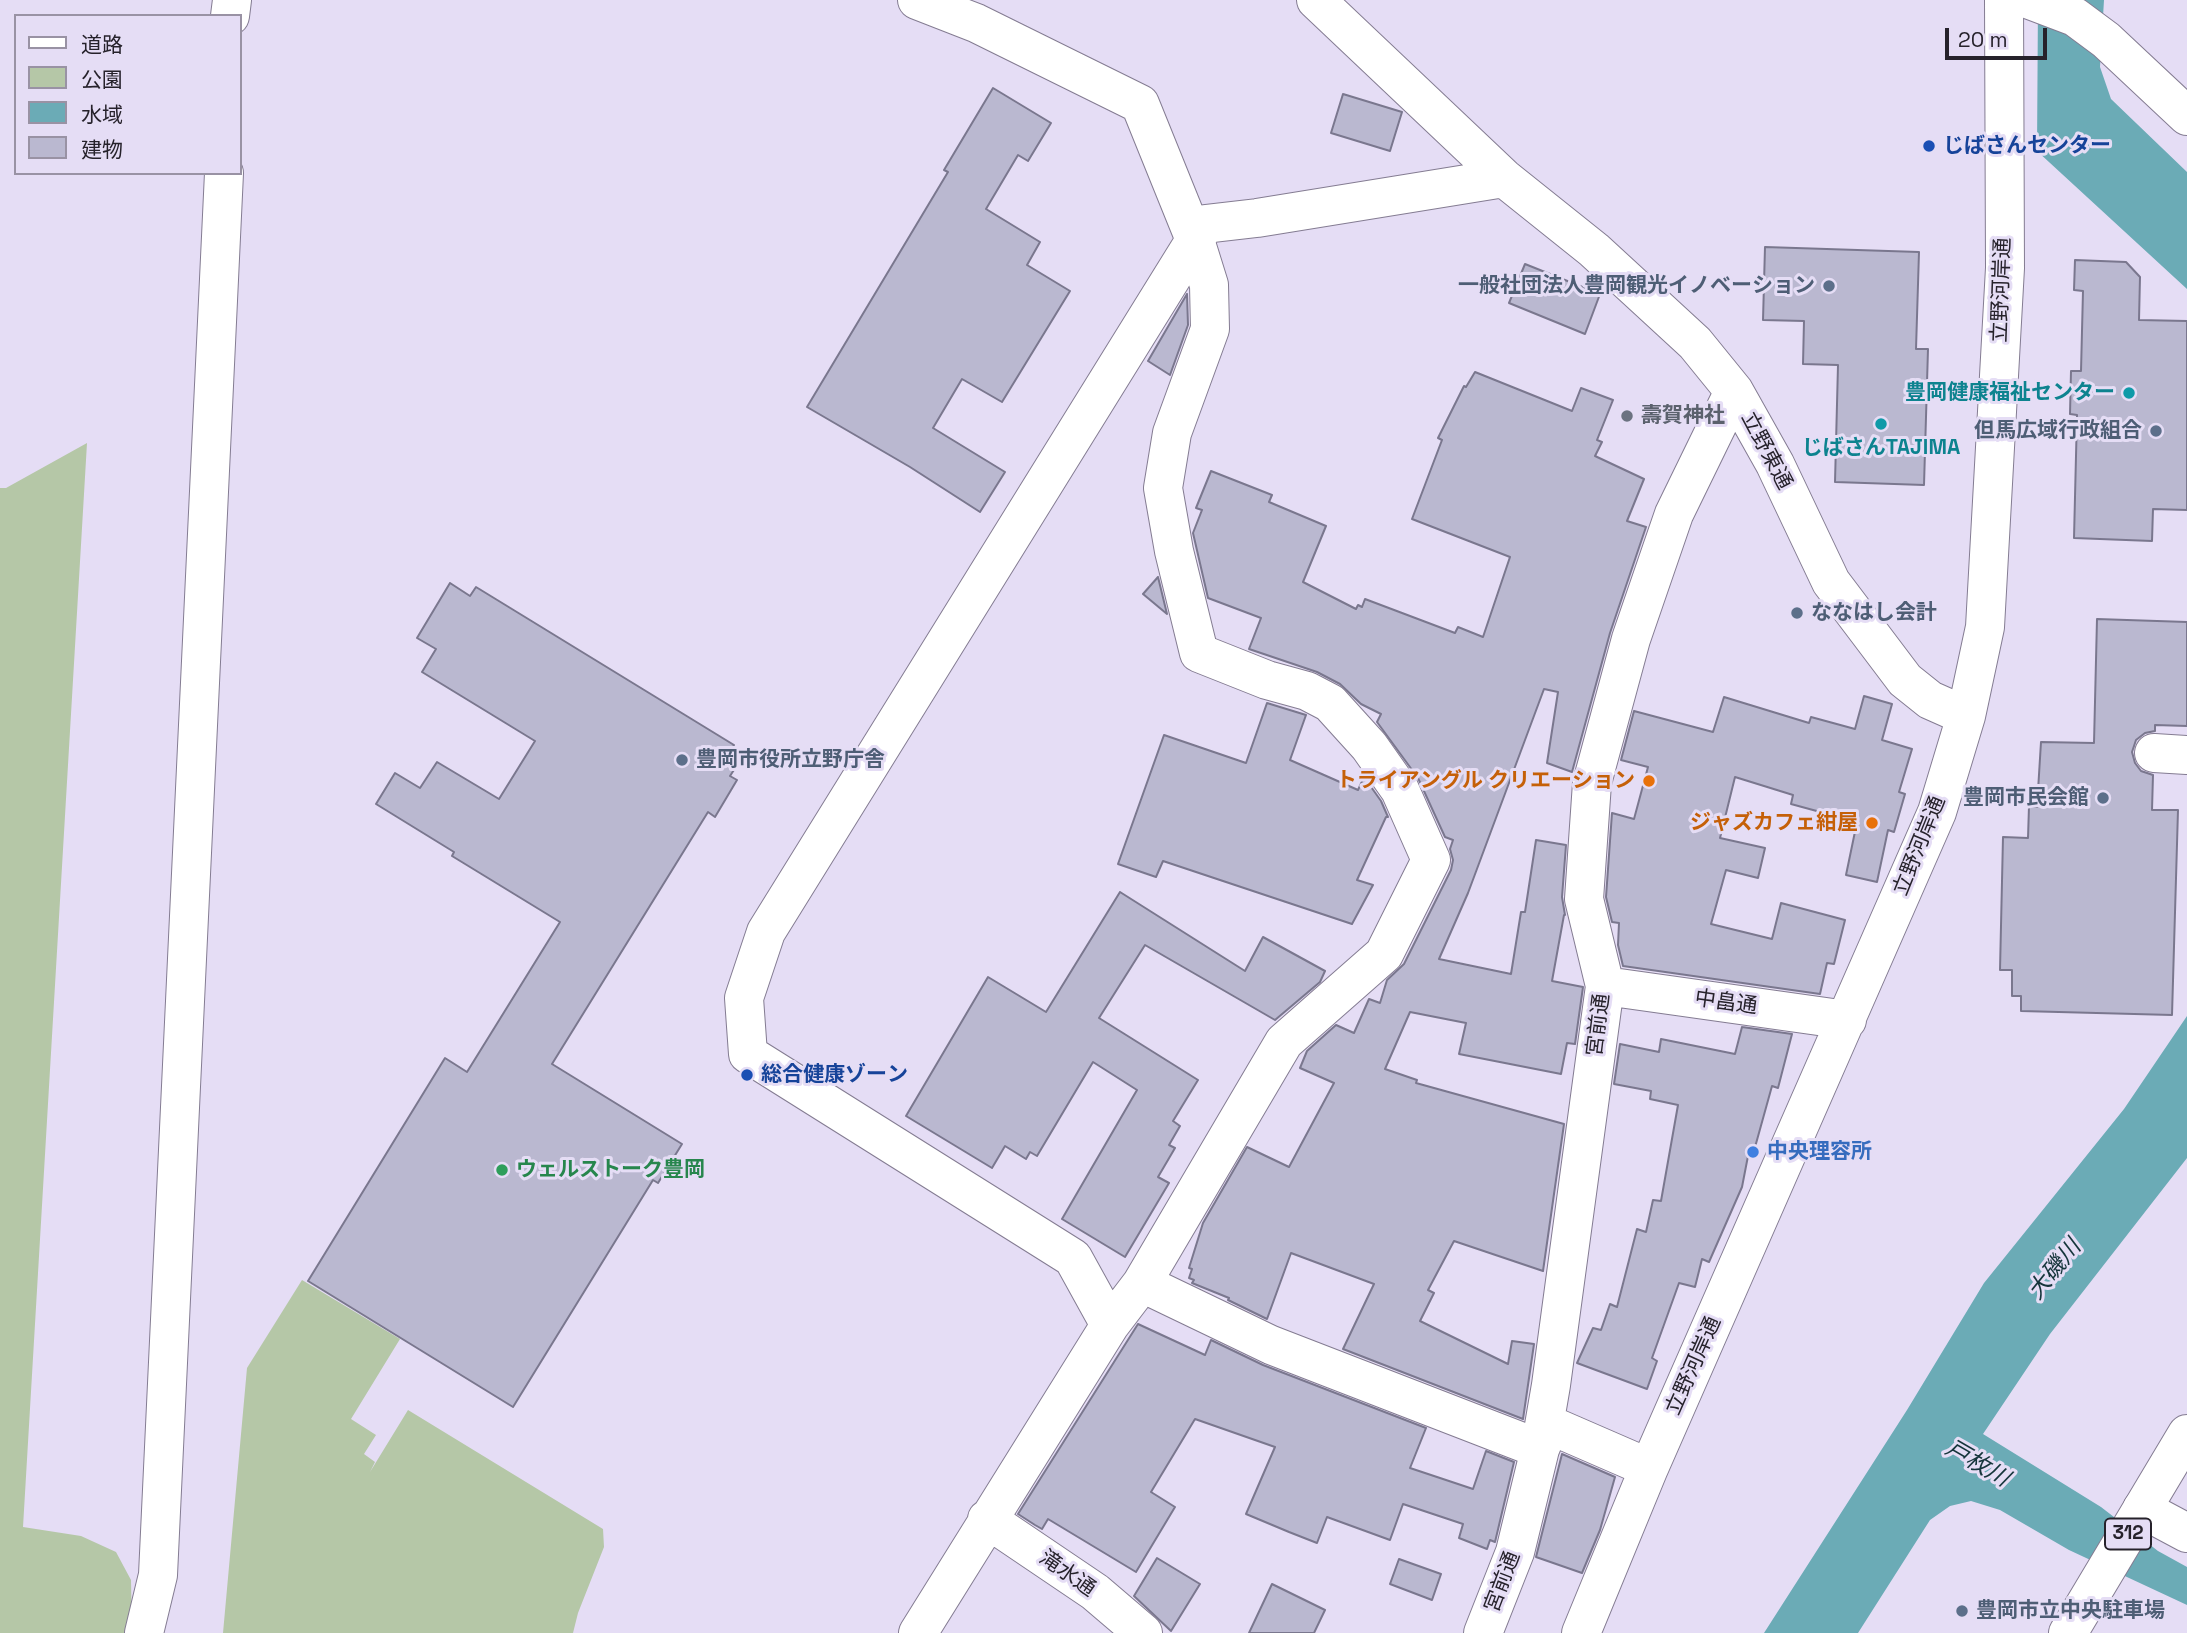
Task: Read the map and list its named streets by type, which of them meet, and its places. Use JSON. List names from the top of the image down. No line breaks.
{"streets":{"main road":["立野河岸通","立野東通","中畠通","宮前通","312","滝水通"]},"crossings":[["立野河岸通","立野東通"],["立野河岸通","中畠通"],["立野東通","宮前通"],["中畠通","宮前通"]],"water":["大磯川","戸枚川"],"places":["じばさんセンター","一般社団法人豊岡観光イノベーション","豊岡健康福祉センター","壽賀神社","じばさんTAJIMA","但馬広域行政組合","ななはし会計","豊岡市役所立野庁舎","トライアングル クリエーション","豊岡市民会館","ジャズカフェ紺屋","総合健康ゾーン","中央理容所","ウェルストーク豊岡","豊岡市立中央駐車場"],"legend":["道路","公園","水域","建物"],"scale_bar":"20 m"}
